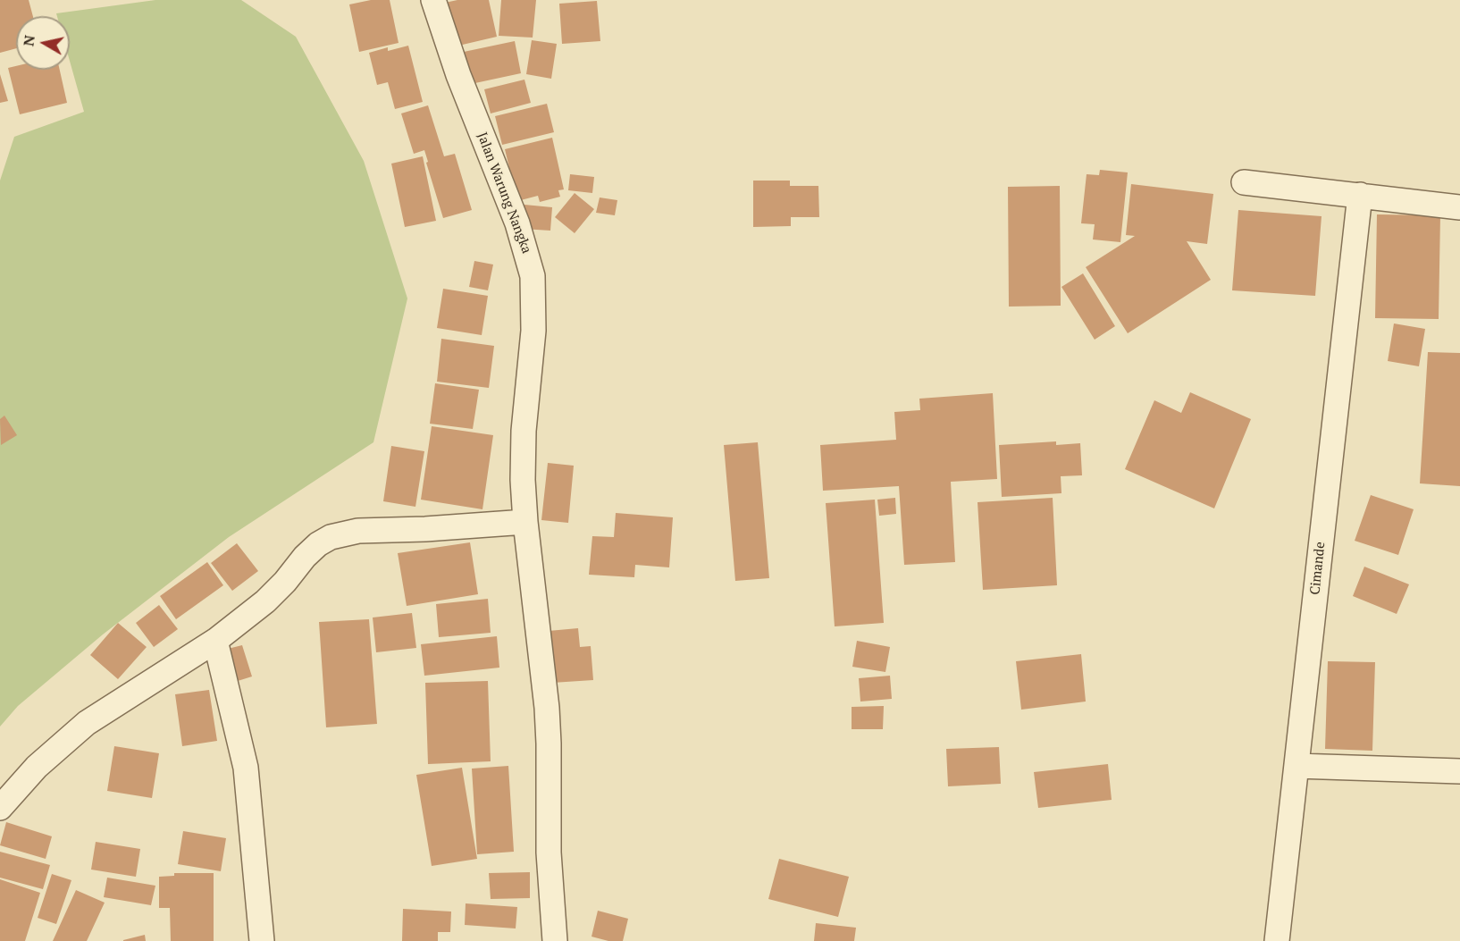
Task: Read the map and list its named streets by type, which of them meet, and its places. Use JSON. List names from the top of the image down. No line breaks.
{"streets":{"street":["Jalan Warung Nangka","Cimande"]},"north":"left"}
